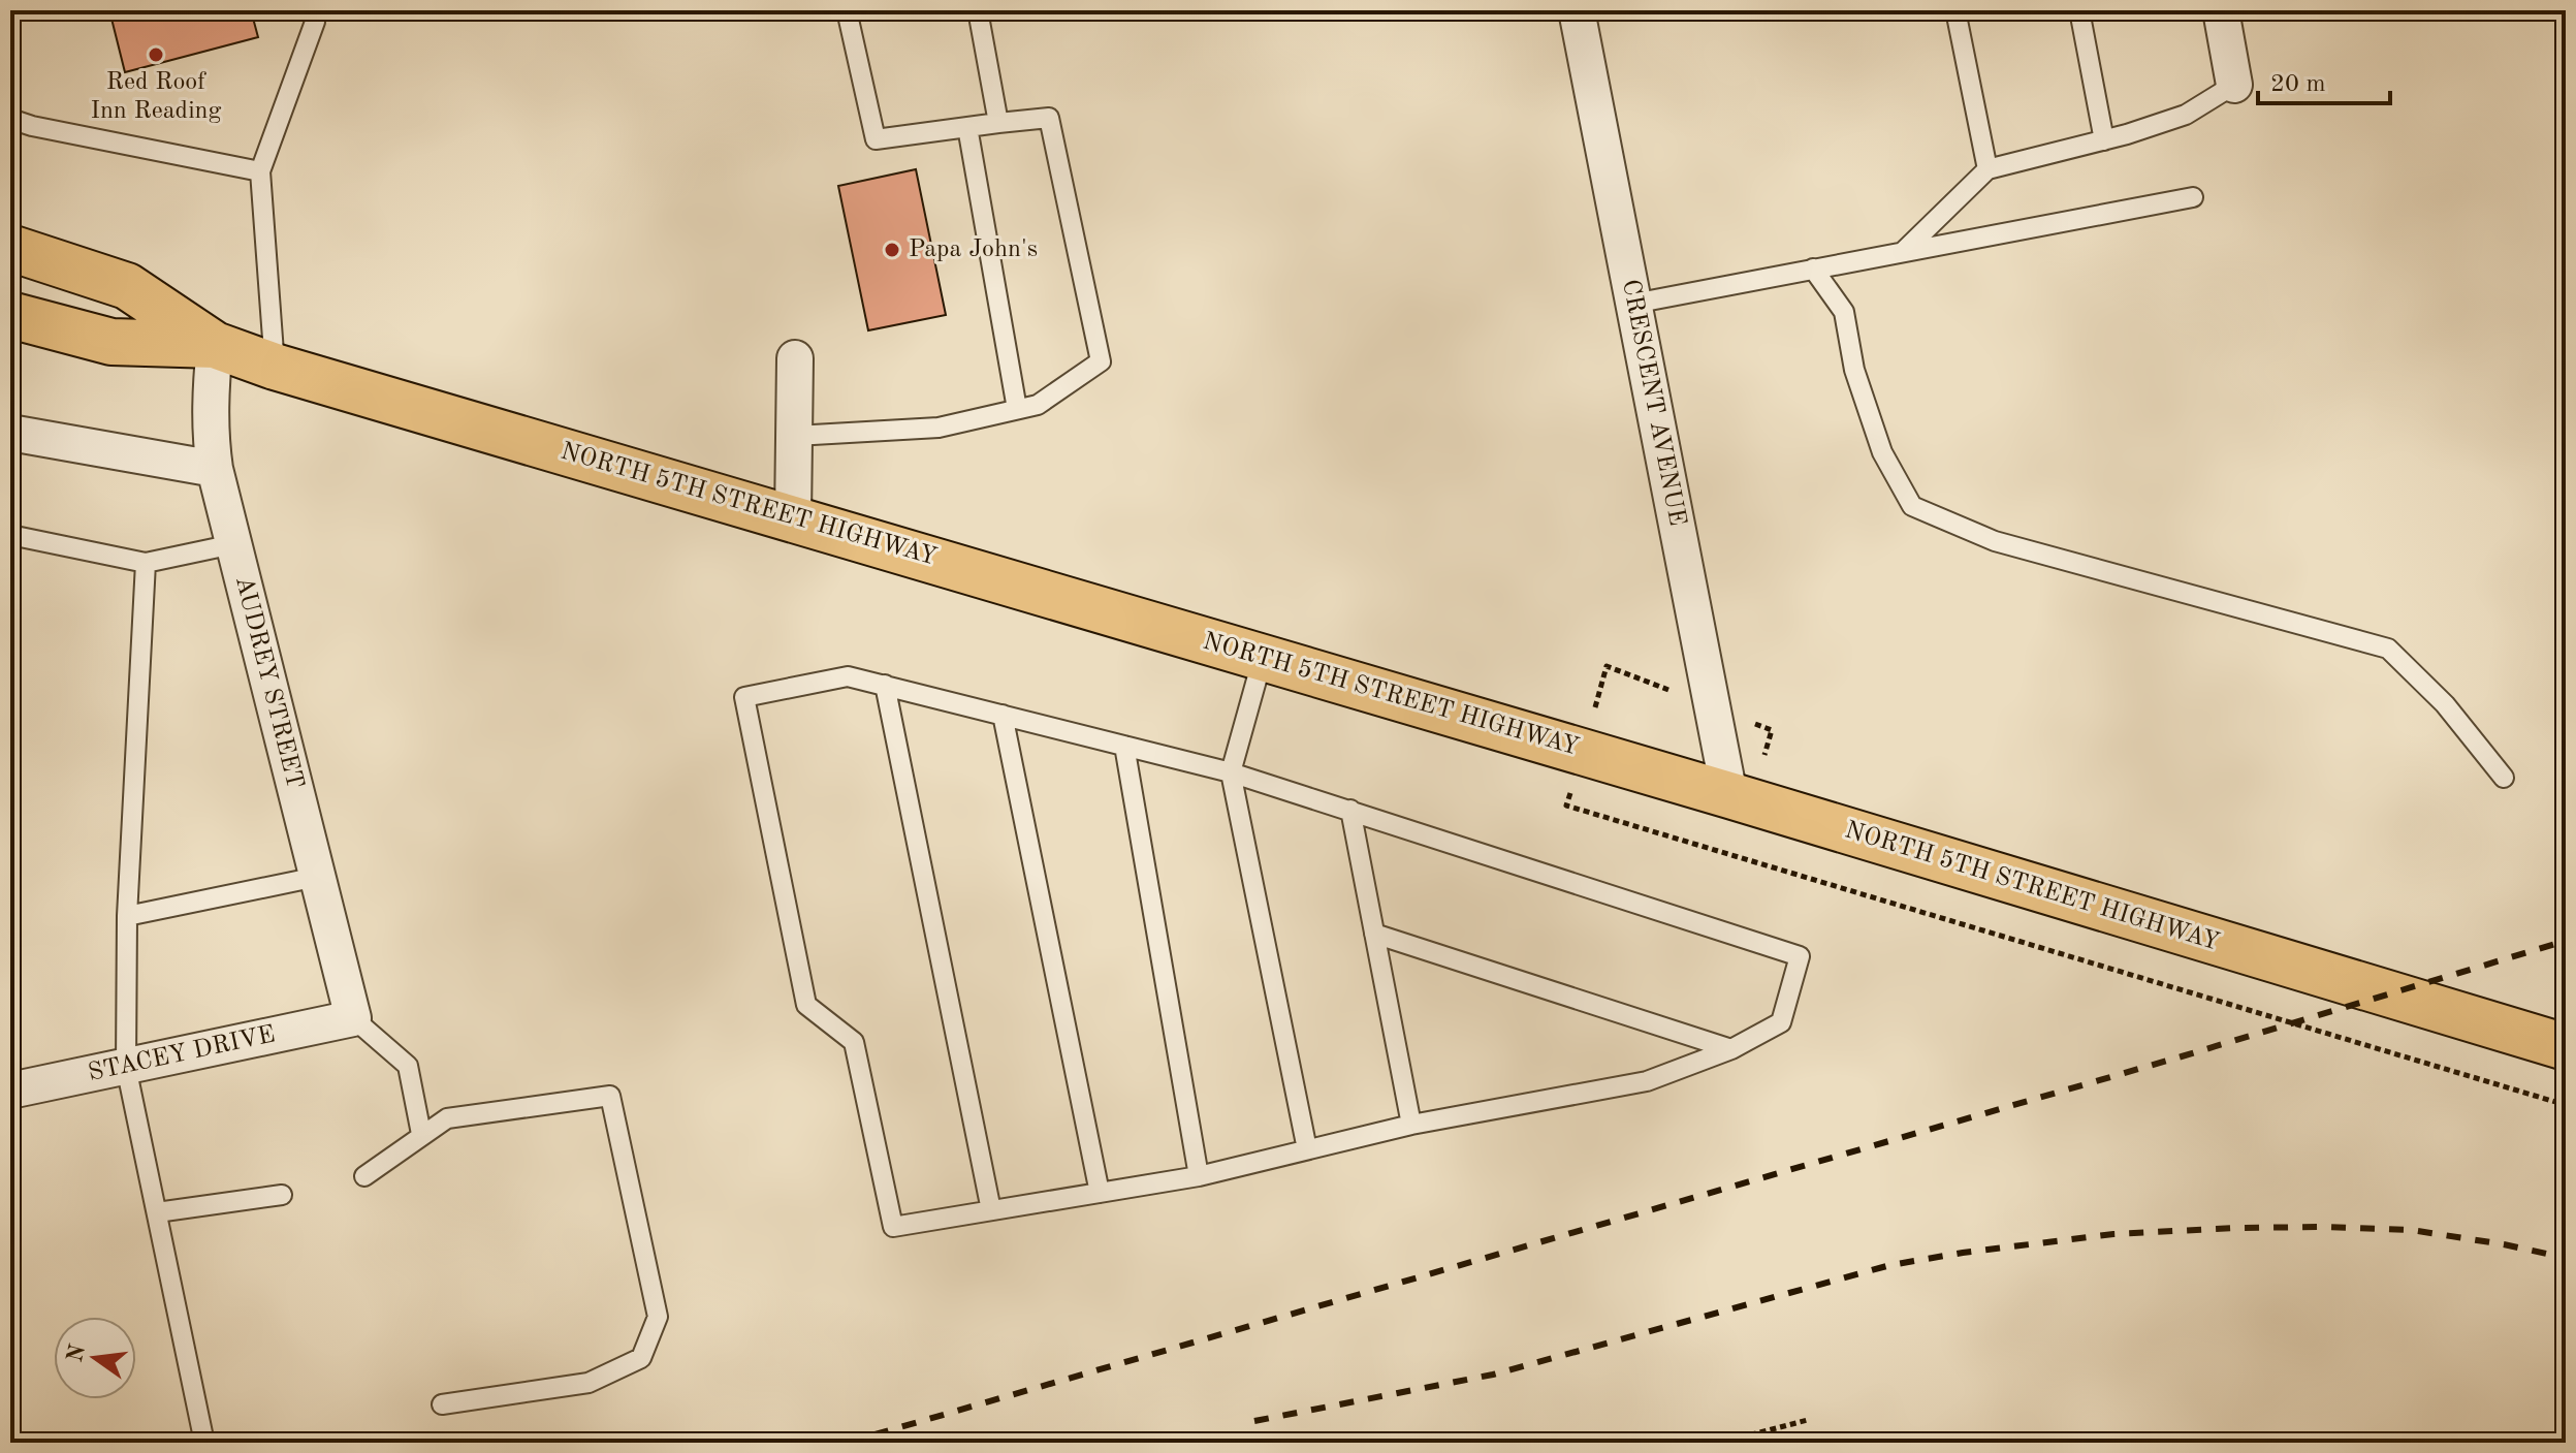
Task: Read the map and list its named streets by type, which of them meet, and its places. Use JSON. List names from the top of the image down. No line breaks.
{"streets":{"main road":["NORTH 5TH STREET HIGHWAY"],"street":["CRESCENT AVENUE","AUDREY STREET","STACEY DRIVE"]},"crossings":[["CRESCENT AVENUE","NORTH 5TH STREET HIGHWAY"],["NORTH 5TH STREET HIGHWAY","AUDREY STREET"],["AUDREY STREET","STACEY DRIVE"]],"places":["Red Roof Inn Reading","Papa John's"],"scale_bar":"20 m","north":"left"}
